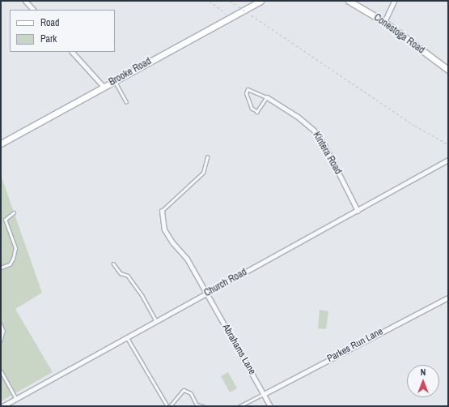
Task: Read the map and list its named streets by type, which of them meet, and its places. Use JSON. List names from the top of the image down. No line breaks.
{"streets":{"main road":["Conestoga Road","Brooke Road"],"street":["Kintera Road","Church Road","Parkes Run Lane","Abrahams Lane"]},"crossings":[["Kintera Road","Church Road"],["Church Road","Abrahams Lane"],["Parkes Run Lane","Abrahams Lane"]],"legend":["Road","Park"],"north":"top"}
